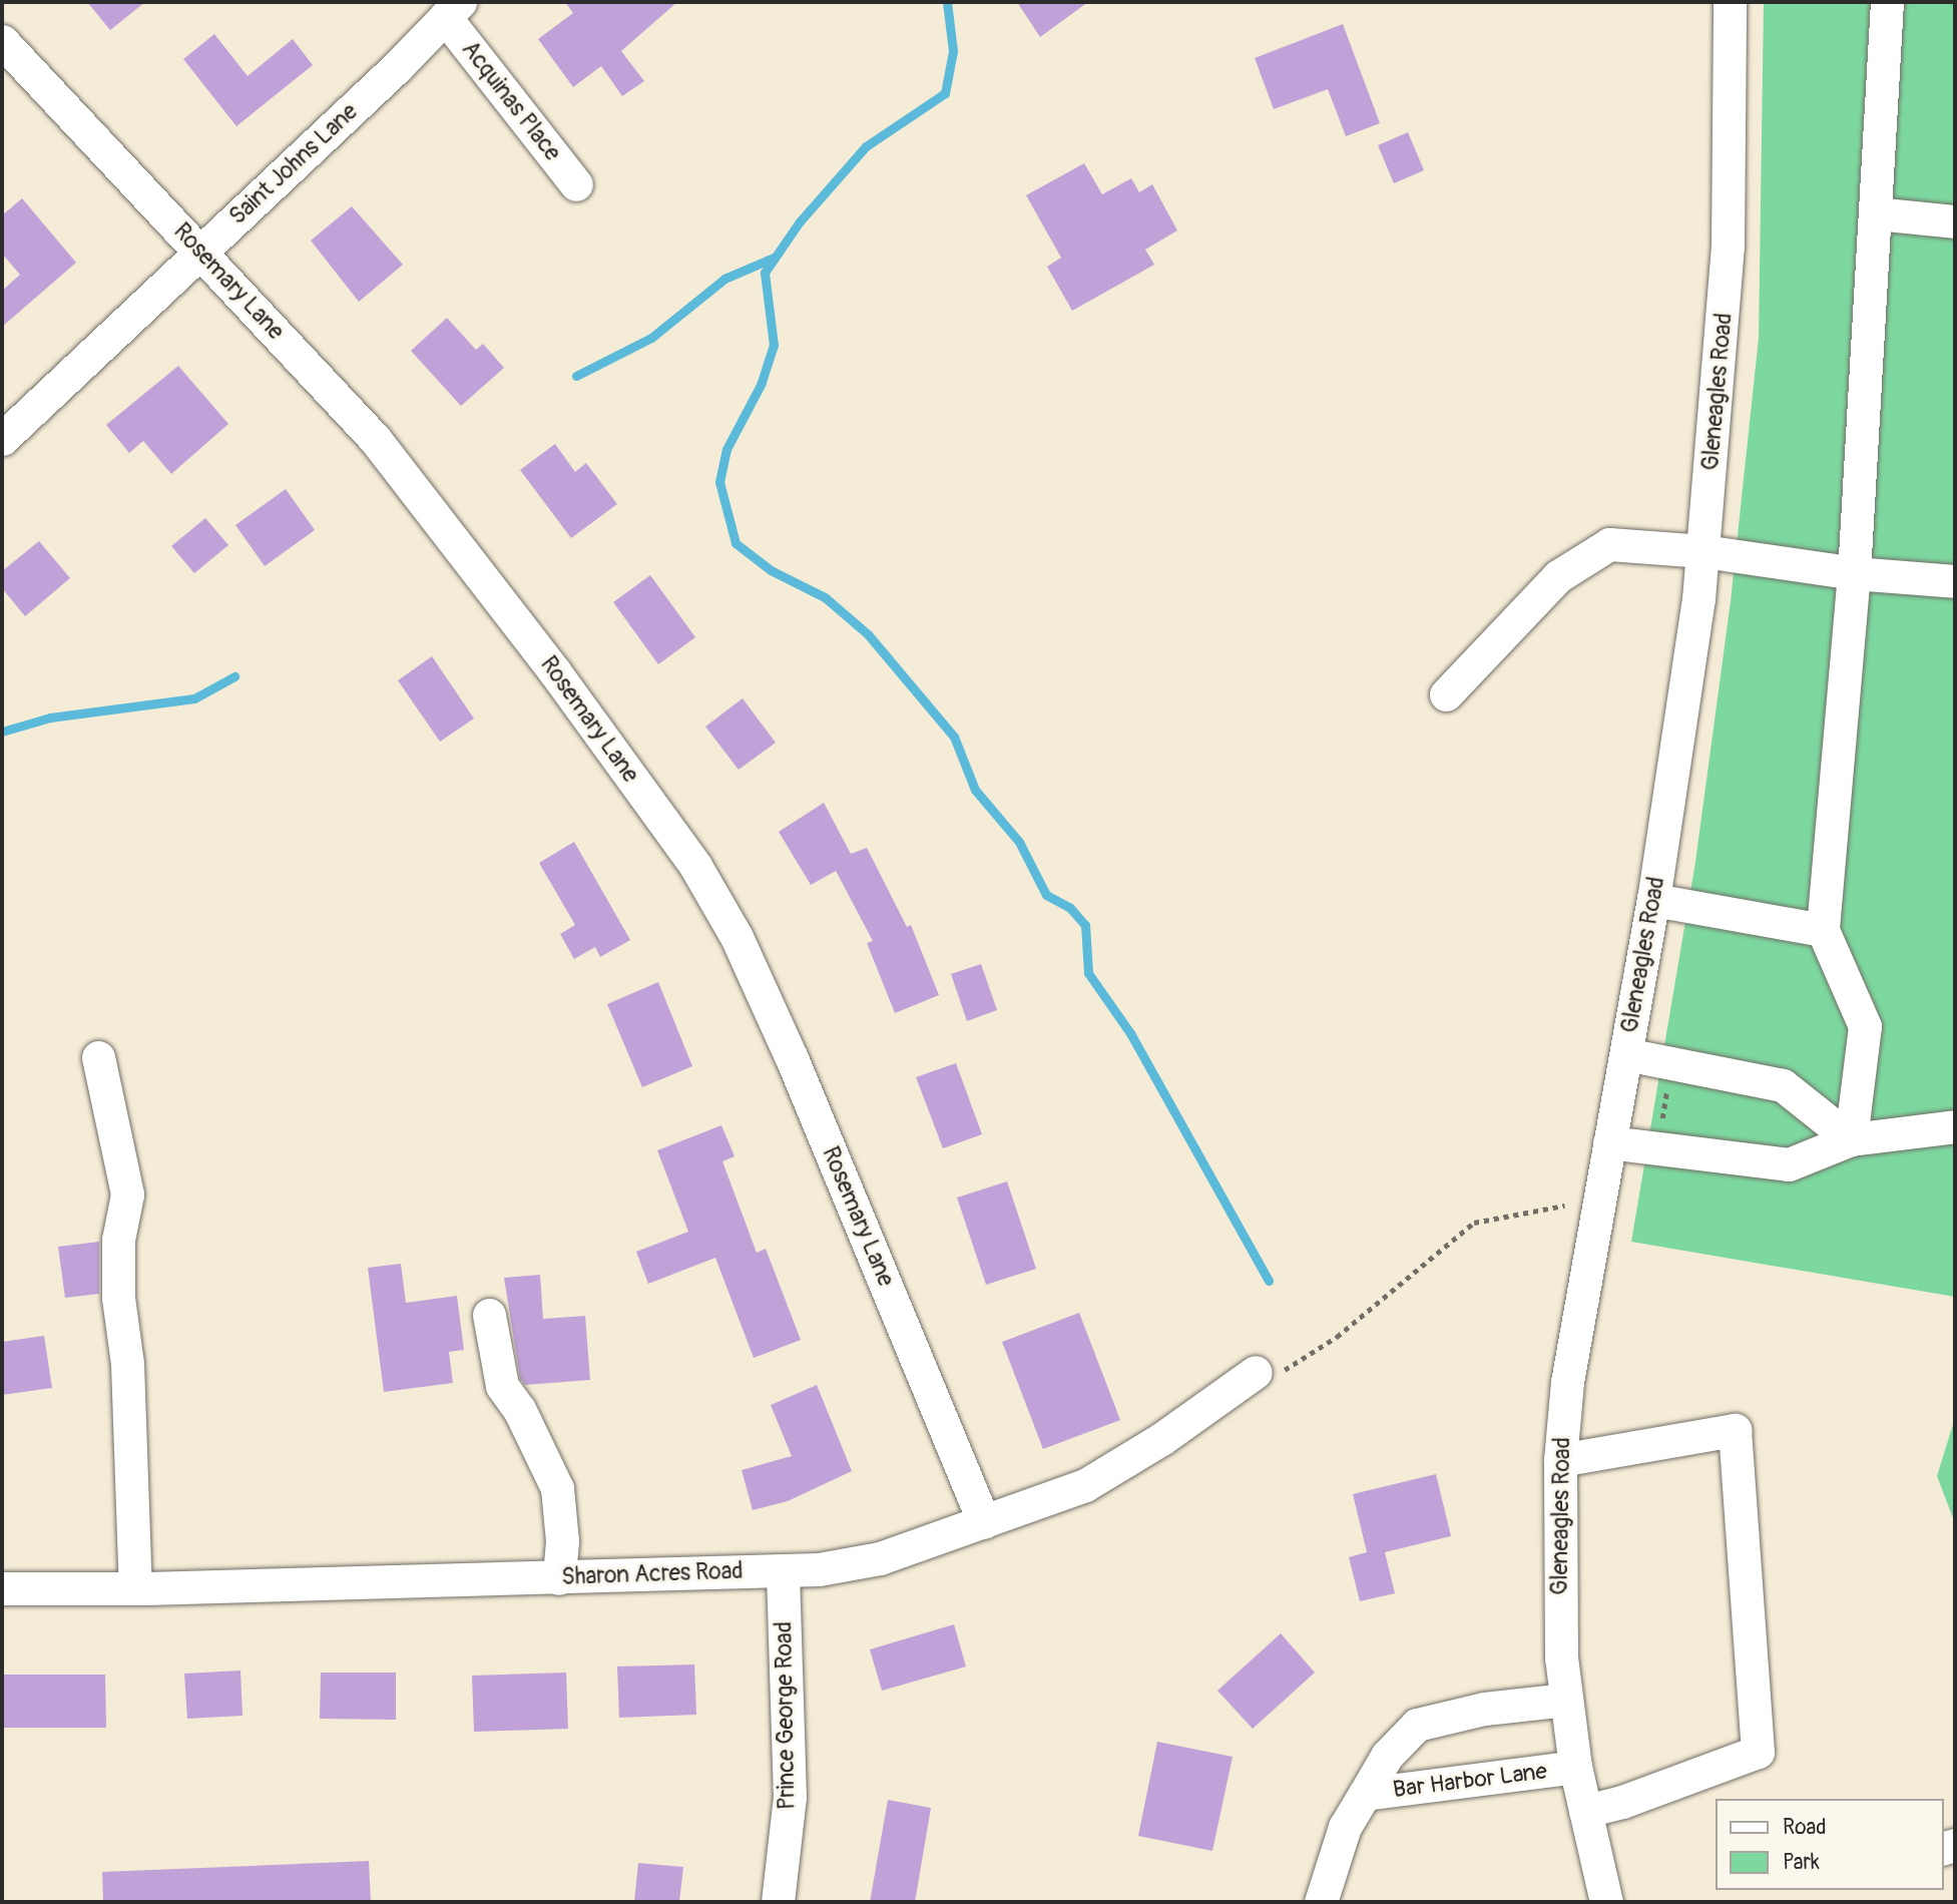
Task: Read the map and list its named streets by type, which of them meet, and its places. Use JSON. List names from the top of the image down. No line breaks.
{"streets":{"street":["Acquinas Place","Saint Johns Lane","Rosemary Lane","Gleneagles Road","Sharon Acres Road","Prince George Road","Bar Harbor Lane"]},"crossings":[["Acquinas Place","Saint Johns Lane"],["Saint Johns Lane","Rosemary Lane"],["Rosemary Lane","Sharon Acres Road"],["Gleneagles Road","Bar Harbor Lane"],["Sharon Acres Road","Prince George Road"]],"legend":["Road","Park"]}
